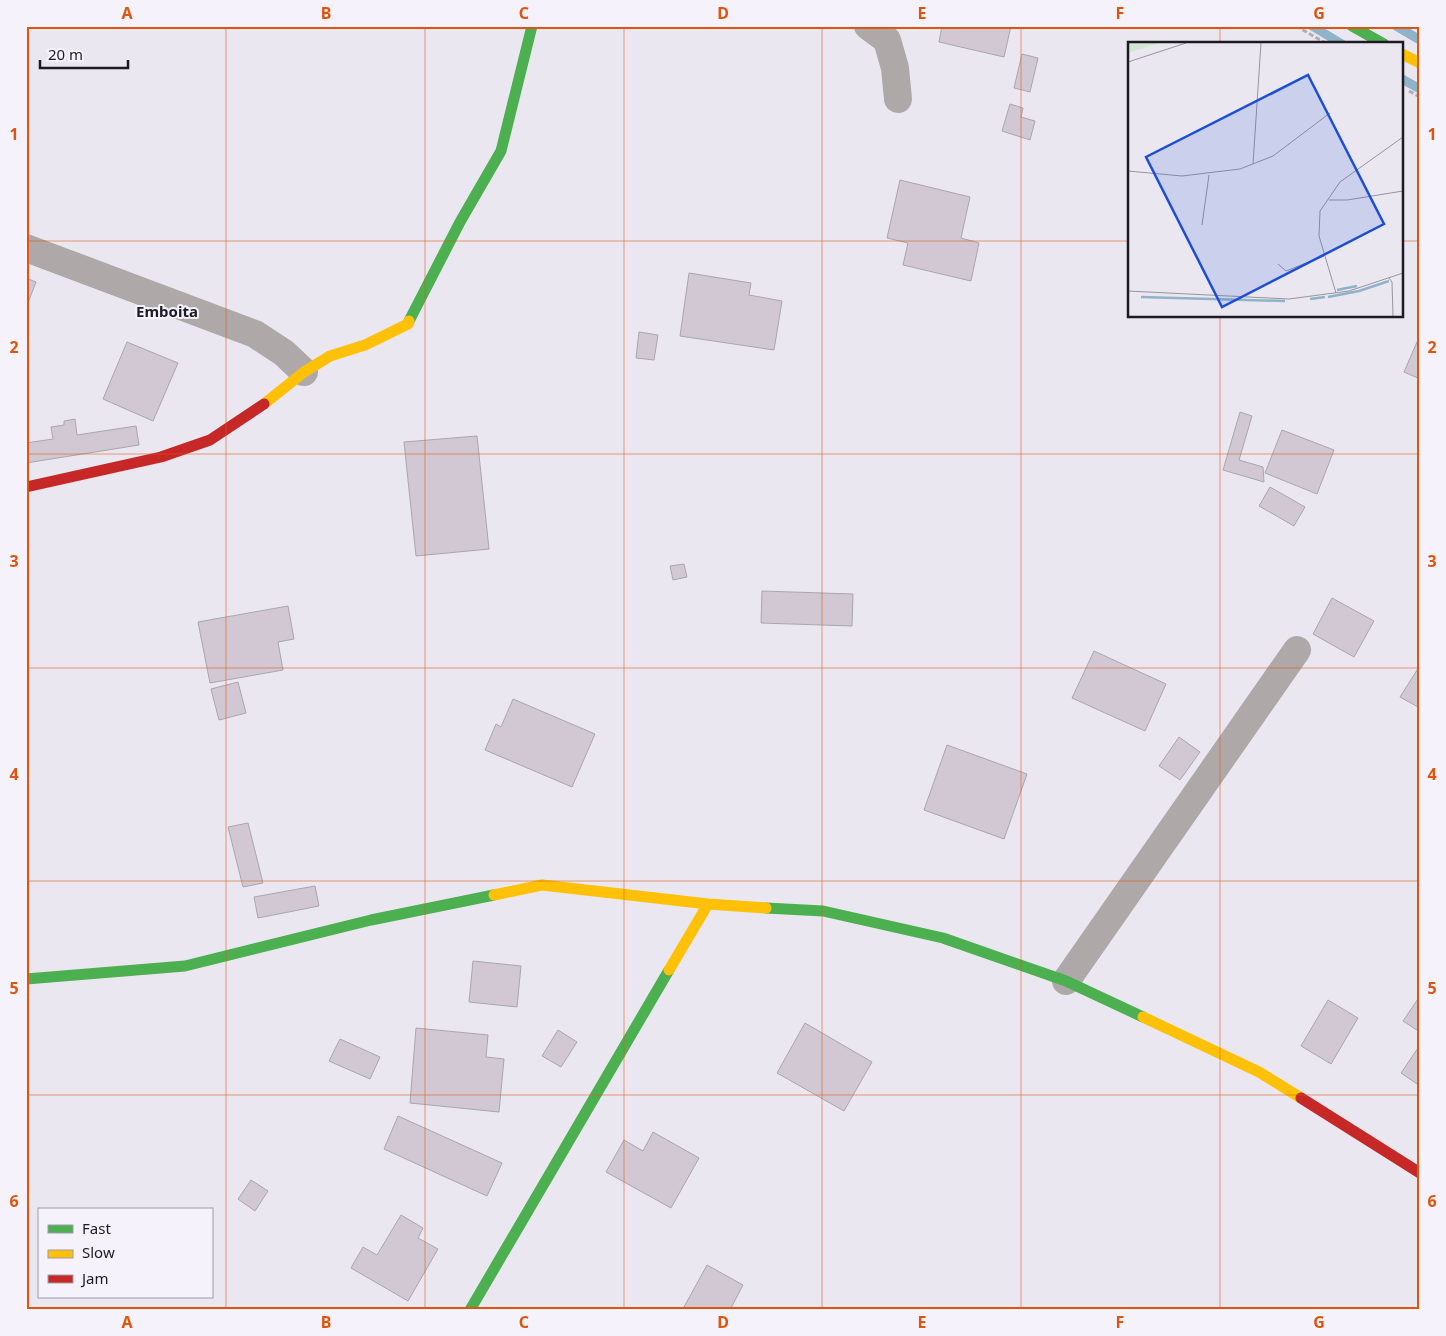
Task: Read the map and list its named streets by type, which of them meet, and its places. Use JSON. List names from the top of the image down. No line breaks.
{"districts":["Emboita"],"legend":["Fast","Slow","Jam"],"scale_bar":"20 m","grid":{"columns":["A","B","C","D","E","F","G"],"rows":["1","2","3","4","5","6"]}}
